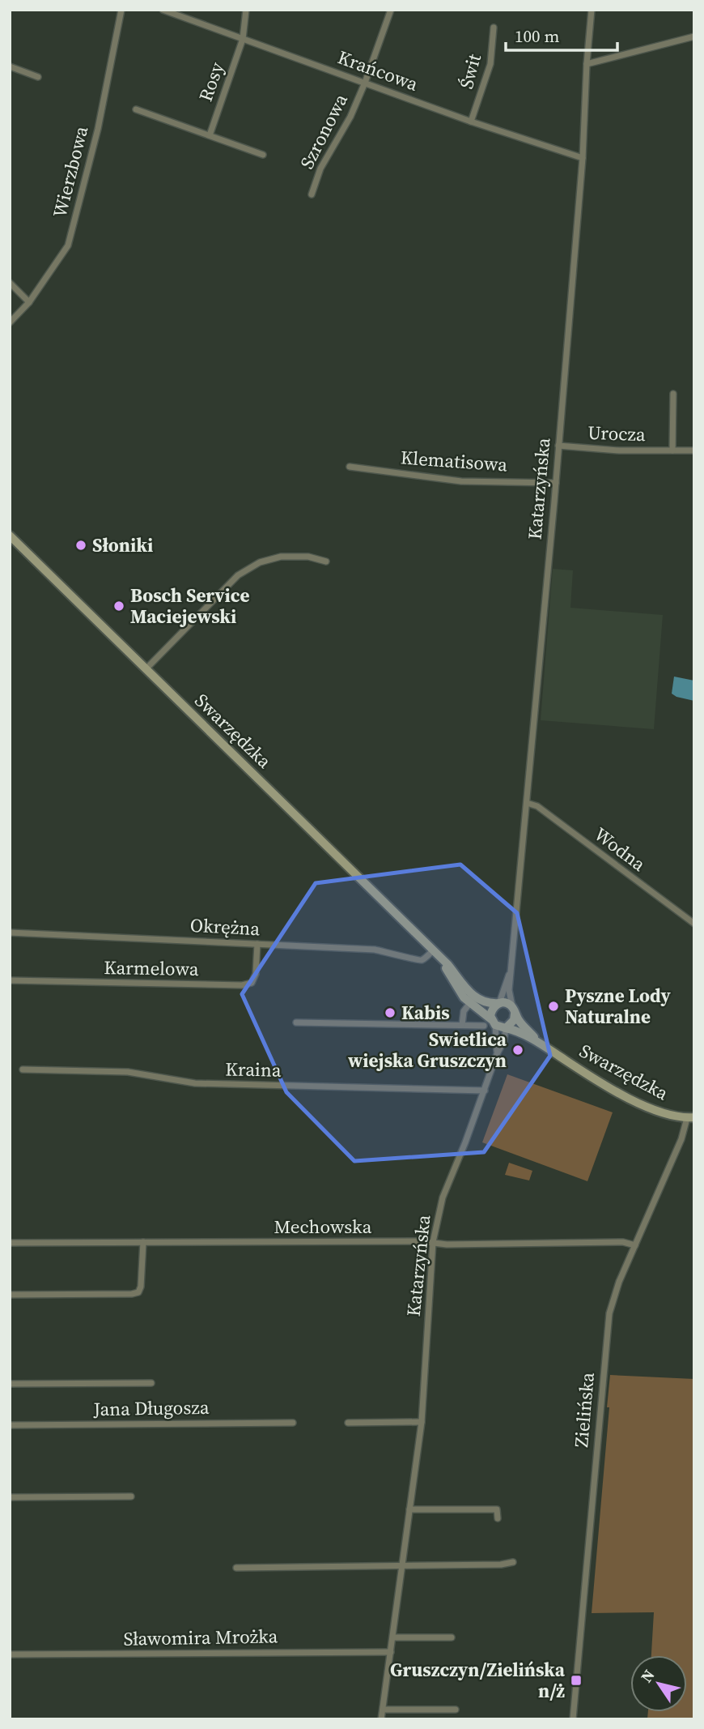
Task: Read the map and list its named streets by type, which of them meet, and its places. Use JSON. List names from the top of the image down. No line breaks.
{"streets":{"street":["Krańcowa","Świt","Rosy","Szronowa","Wierzbowa","Urocza","Klematisowa","Katarzyńska","Swarzędzka","Wodna","Okrężna","Karmelowa","Kraina","Mechowska","Jana Długosza","Zielińska","Sławomira Mrożka"]},"crossings":[["Krańcowa","Świt"],["Krańcowa","Rosy"],["Krańcowa","Szronowa"],["Krańcowa","Katarzyńska"],["Urocza","Katarzyńska"],["Klematisowa","Katarzyńska"],["Katarzyńska","Swarzędzka"],["Katarzyńska","Wodna"],["Katarzyńska","Kraina"],["Katarzyńska","Mechowska"],["Katarzyńska","Sławomira Mrożka"],["Swarzędzka","Okrężna"],["Swarzędzka","Zielińska"],["Okrężna","Karmelowa"],["Mechowska","Zielińska"]],"places":{"other":["Słoniki","Bosch Service Maciejewski","Pyszne Lody Naturalne","Kabis","Swietlica wiejska Gruszczyn"],"transit":["Gruszczyn/Zielińska n/ż"]},"scale_bar":"100 m","north":"top left"}
